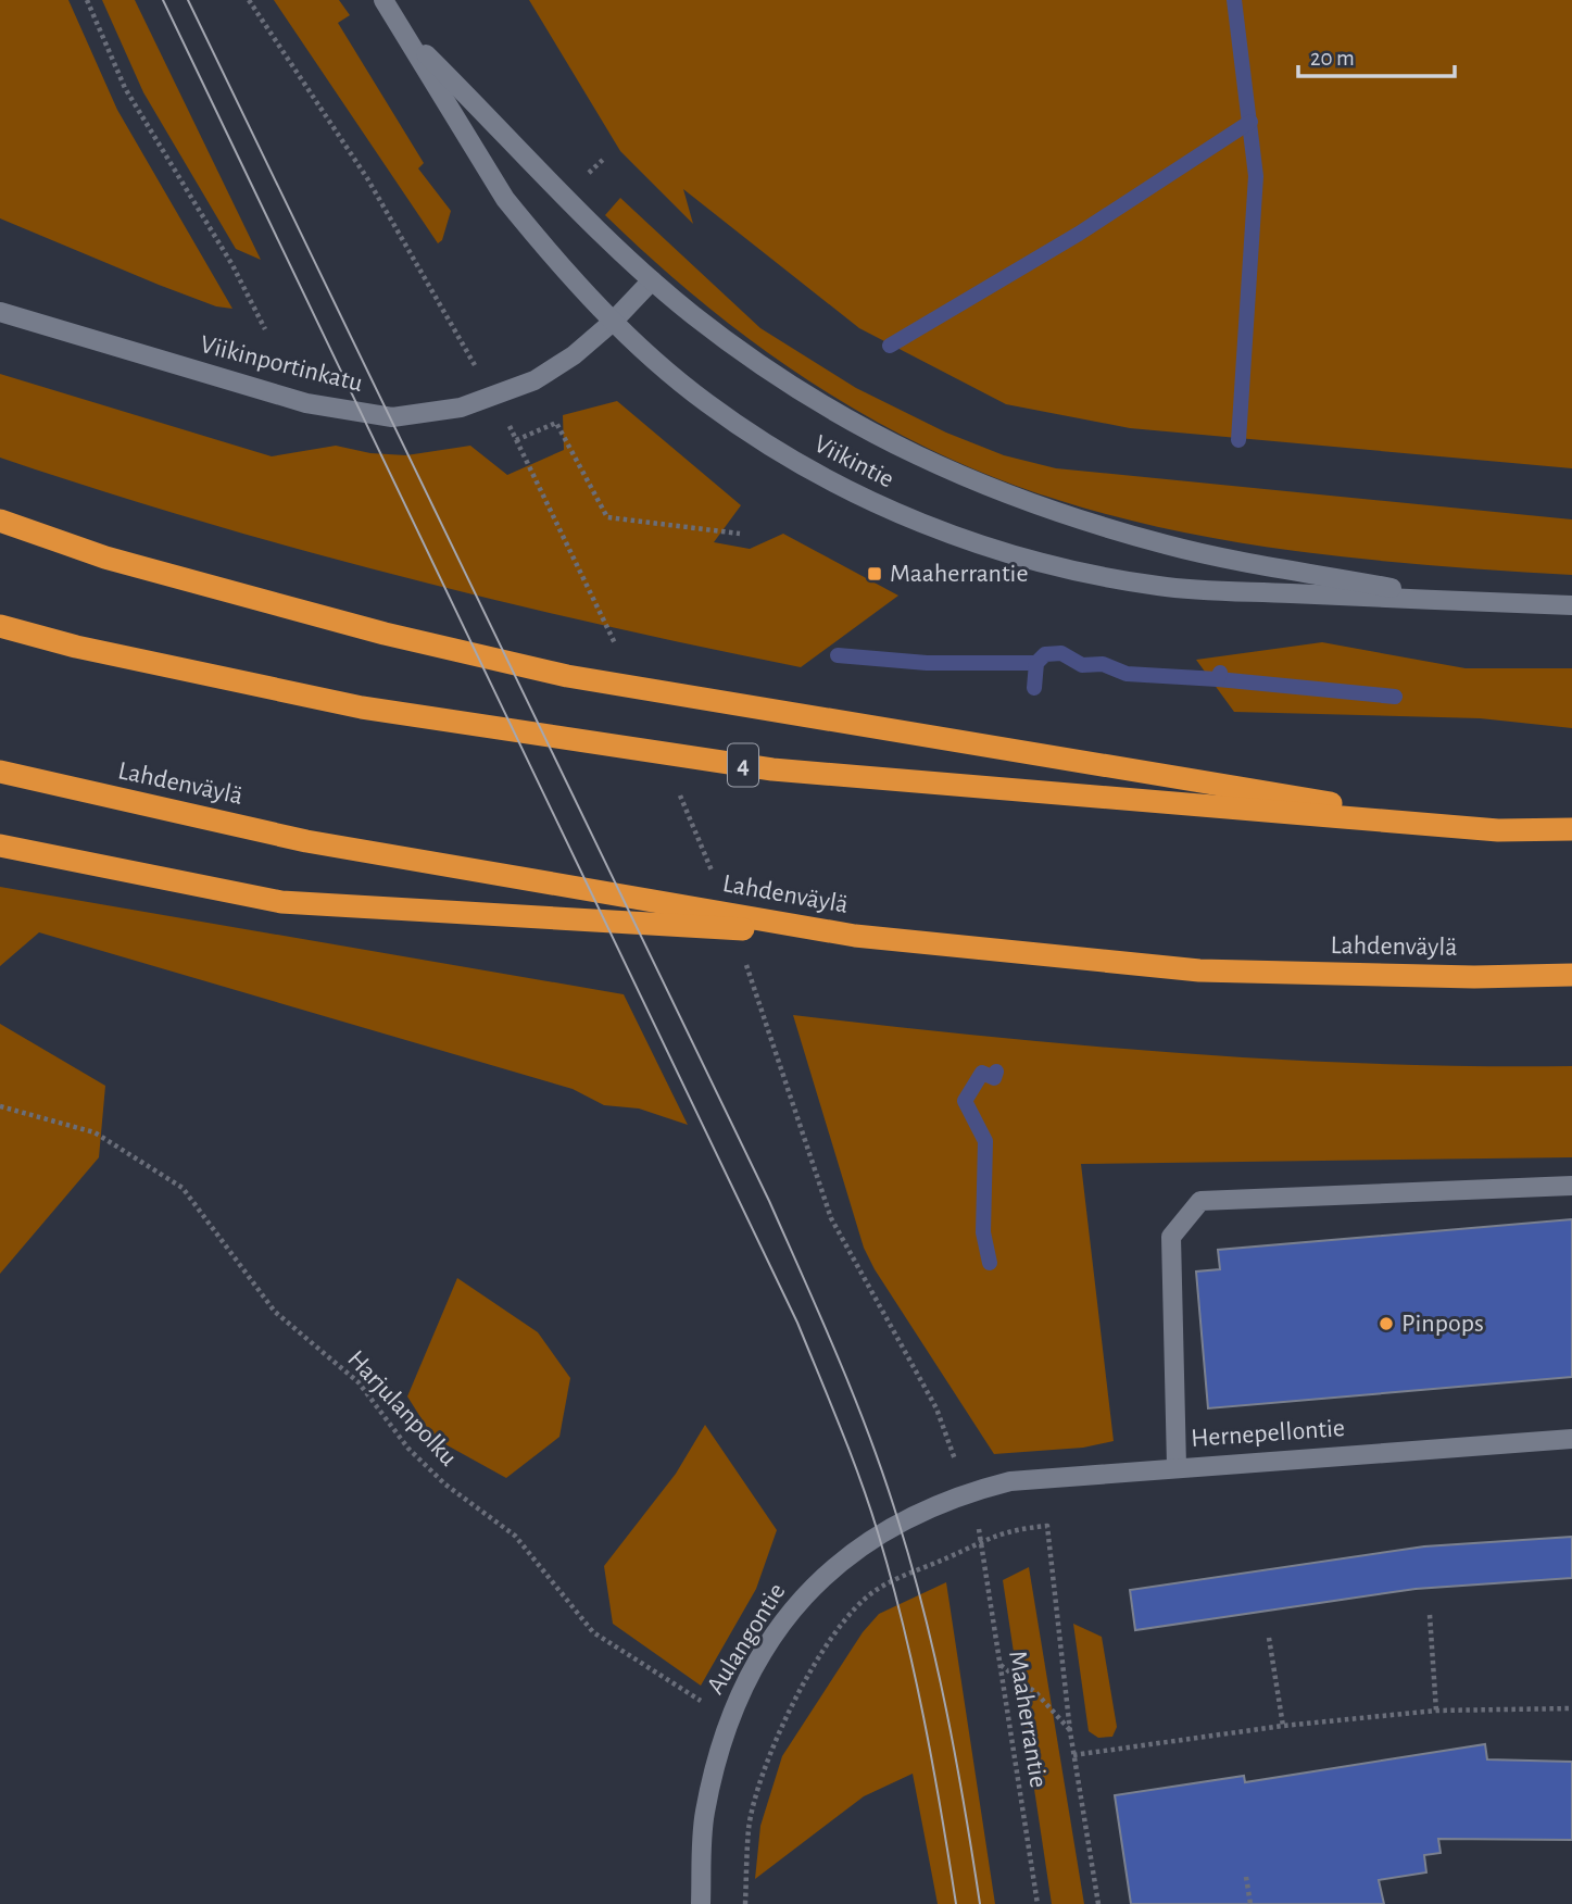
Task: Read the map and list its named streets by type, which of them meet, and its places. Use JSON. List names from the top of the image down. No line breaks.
{"streets":{"highway":["4","Lahdenväylä"],"main road":["Viikinportinkatu","Viikintie","Hernepellontie","Aulangontie"],"path":["Harjulanpolku","Maaherrantie"]},"crossings":[["Viikinportinkatu","Viikintie"],["Hernepellontie","Aulangontie"],["Hernepellontie","Maaherrantie"],["Aulangontie","Maaherrantie"]],"places":{"transit":["Maaherrantie"],"other":["Pinpops"]},"scale_bar":"20 m"}
